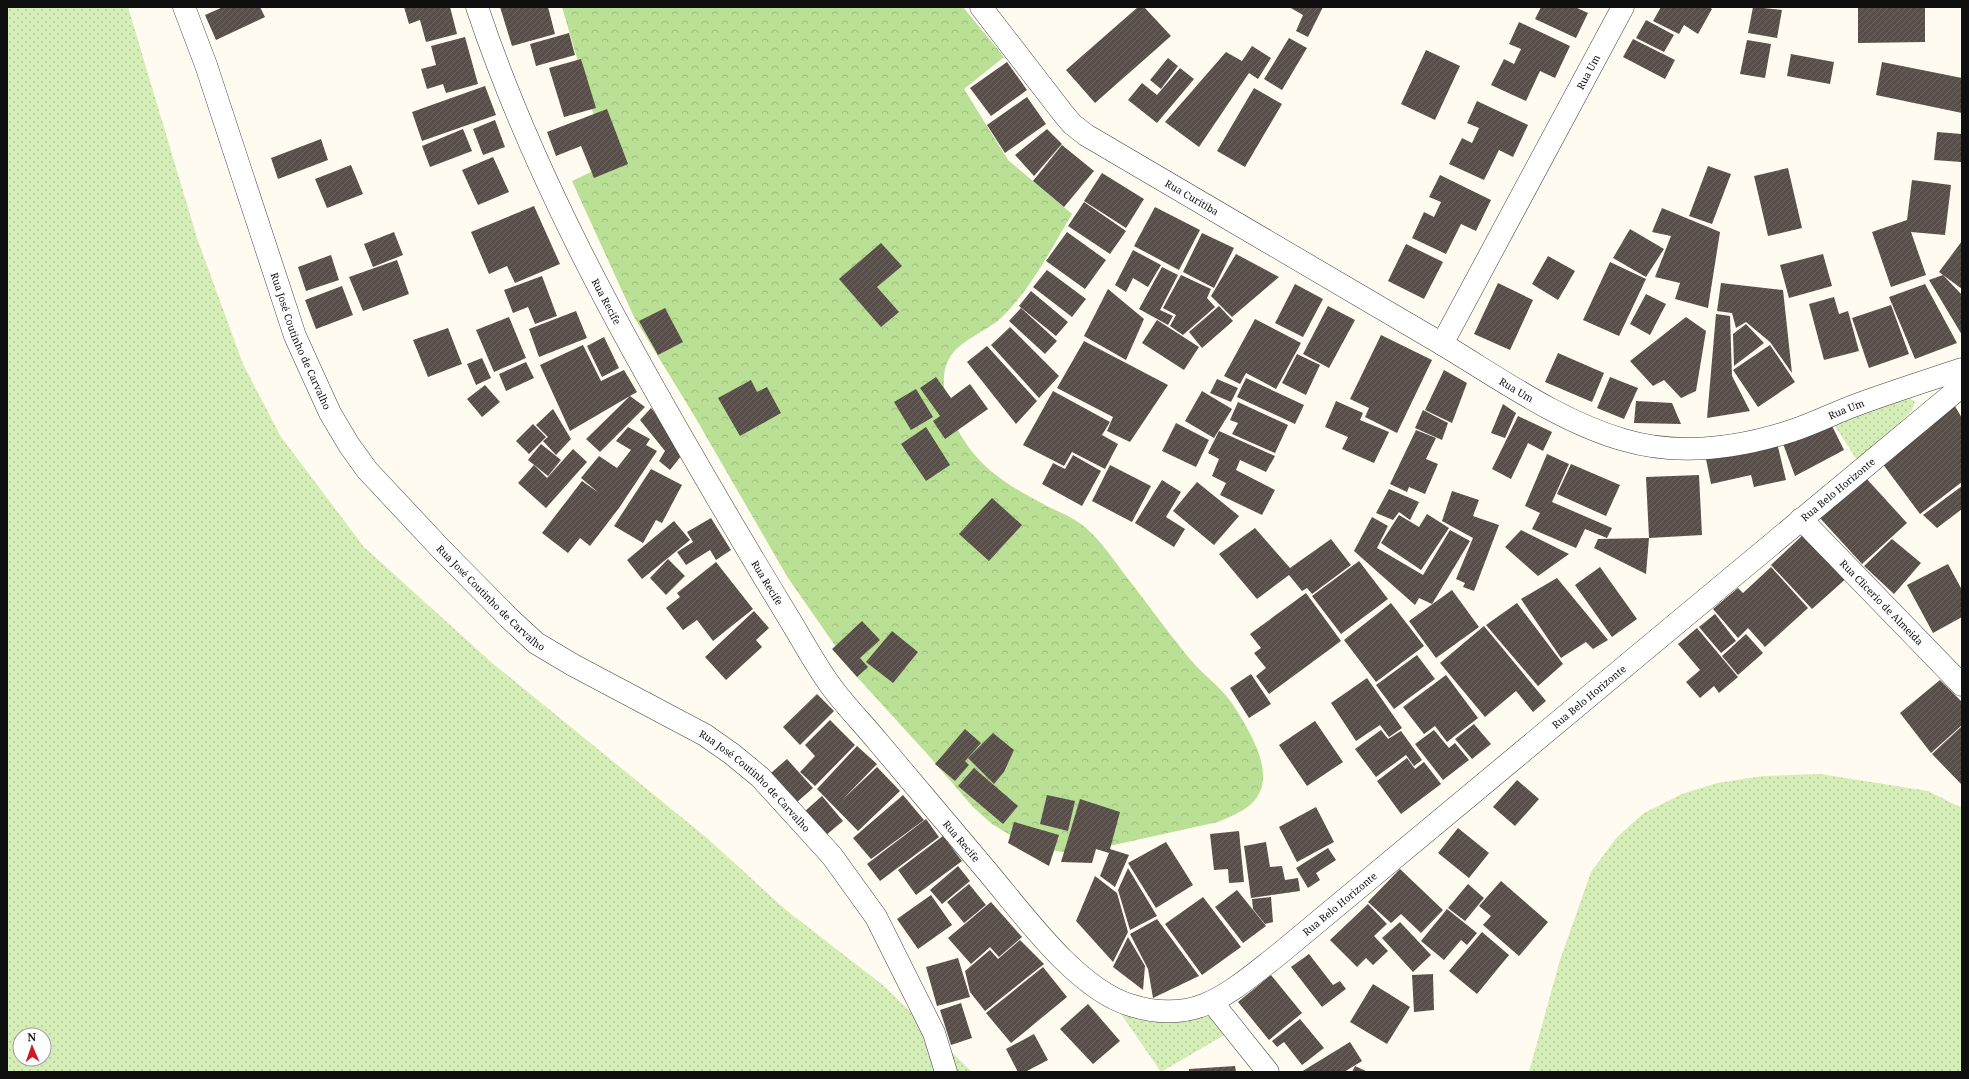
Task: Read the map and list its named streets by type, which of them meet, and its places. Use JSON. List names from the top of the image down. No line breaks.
{"streets":{"street":["Rua Um","Rua Curitiba","Rua Recife","Rua José Coutinho de Carvalho","Rua Belo Horizonte","Rua Clicerio de Almeida"]},"crossings":[["Rua Um","Rua Curitiba"],["Rua Recife","Rua Belo Horizonte"],["Rua Belo Horizonte","Rua Clicerio de Almeida"]],"north":"top"}
